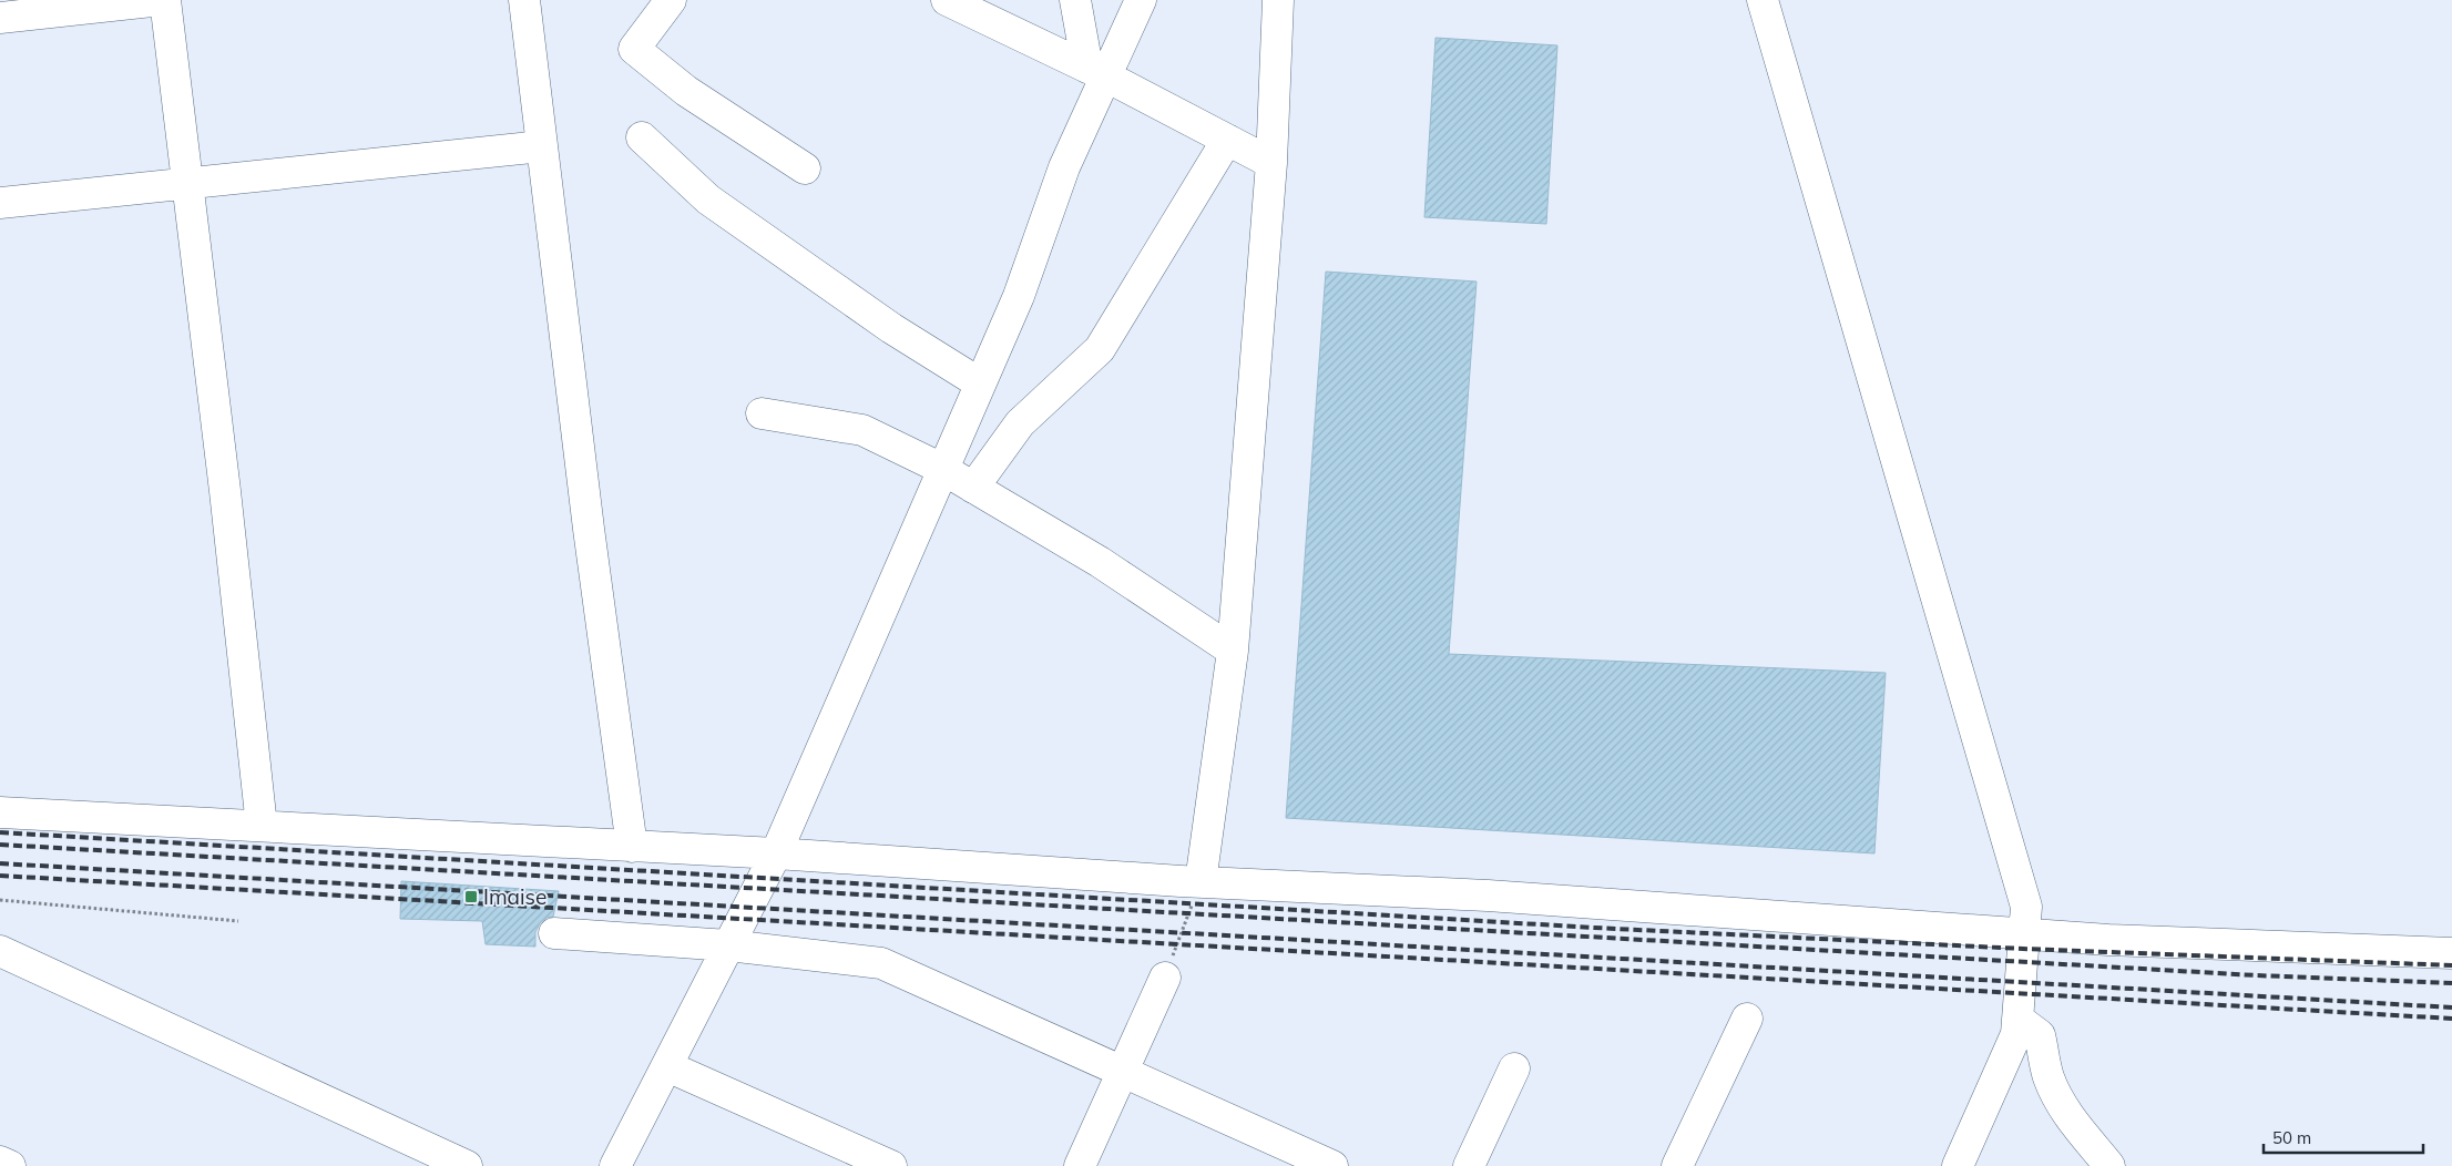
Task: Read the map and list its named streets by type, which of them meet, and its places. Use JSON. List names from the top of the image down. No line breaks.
{"places":{"transit":["Imaise"]},"scale_bar":"50 m"}
